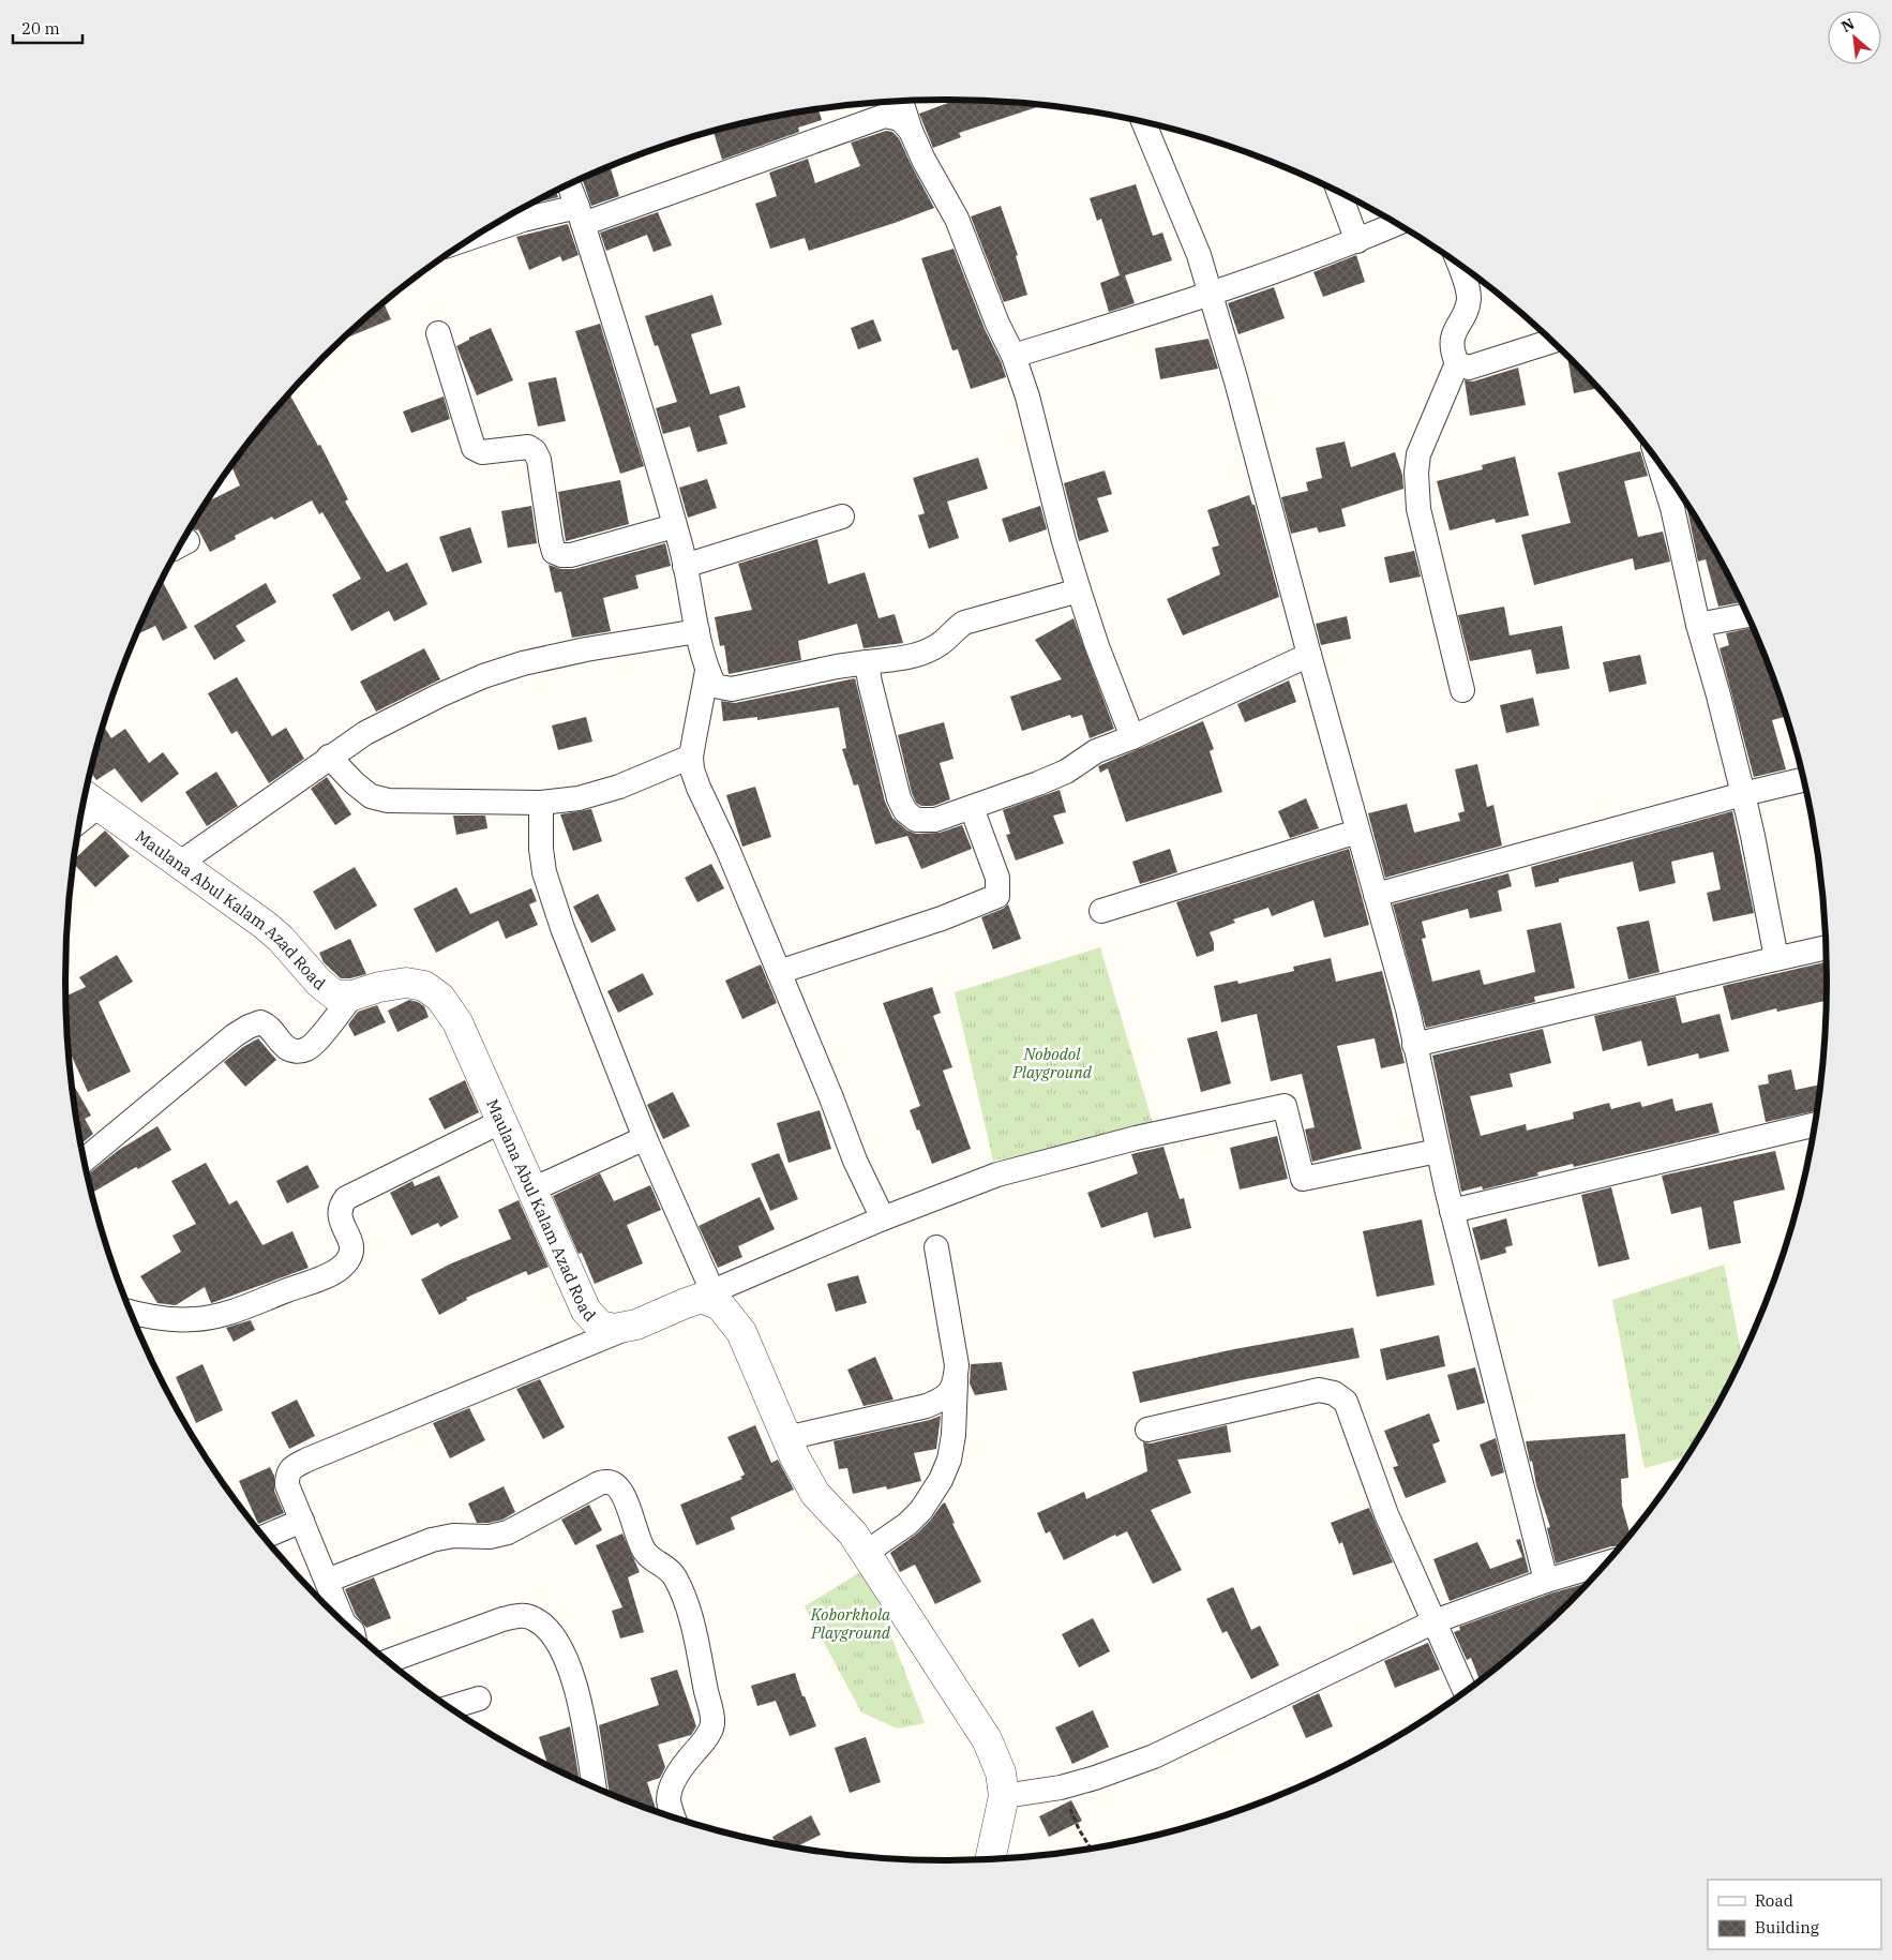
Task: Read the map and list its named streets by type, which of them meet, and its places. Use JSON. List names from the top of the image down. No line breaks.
{"streets":{"street":["Maulana Abul Kalam Azad Road"]},"parks":["Nobodol Playground","Koborkhola Playground"],"legend":["Road","Building"],"scale_bar":"20 m","north":"top left"}
